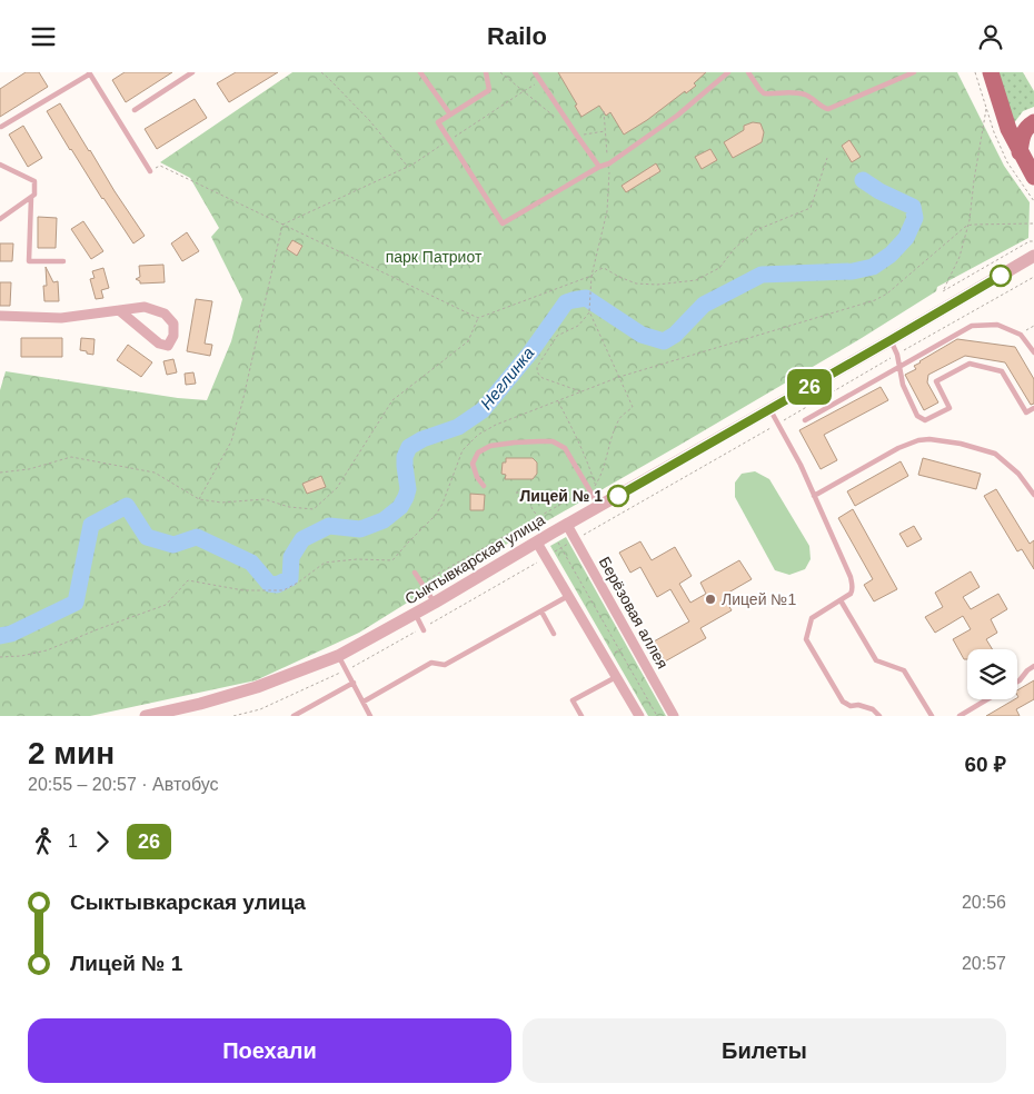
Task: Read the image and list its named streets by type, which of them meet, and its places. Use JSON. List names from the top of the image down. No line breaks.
{"streets":{"street":["Сыктывкарская улица","Берёзовая аллея"]},"crossings":[["Сыктывкарская улица","Берёзовая аллея"]],"water":["Неглинка"],"parks":["парк Патриот"],"places":["Лицей № 1","Лицей №1"],"lines":["bus line 26"],"page":{"header":"Railo","on_map":"26","heading":["2 мин","20:55 – 20:57 · Автобус","60 ₽"],"legs":["1","26"],"list":[{"name":"Сыктывкарская улица","value":"20:56"},{"name":"Лицей № 1","value":"20:57"}],"buttons":["Поехали","Билеты"]}}
